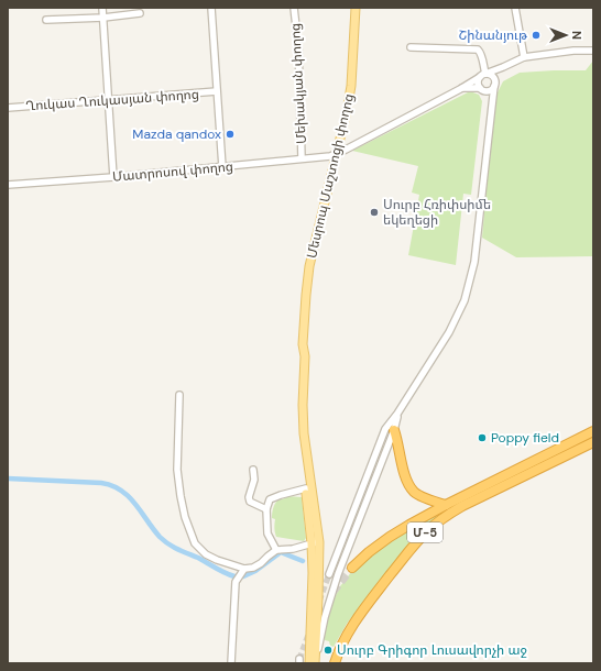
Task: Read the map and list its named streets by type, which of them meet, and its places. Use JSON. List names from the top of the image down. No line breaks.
{"streets":{"highway":["Մ-5"],"main road":["Մեսրոպ Մաշտոցի փողոց"],"street":["Մեխակյան փողոց","Ղուկաս Ղուկասյան փողոց","Մատրոսով փողոց"]},"crossings":[["Մեխակյան փողոց","Մատրոսով փողոց"],["Մատրոսով փողոց","Մեսրոպ Մաշտոցի փողոց"]],"places":["Շինանյութ","Mazda qandox","Սուրբ Հռիփսիմե եկեղեցի","Poppy field","Սուրբ Գրիգոր Լուսավորչի աջ"],"north":"right"}
